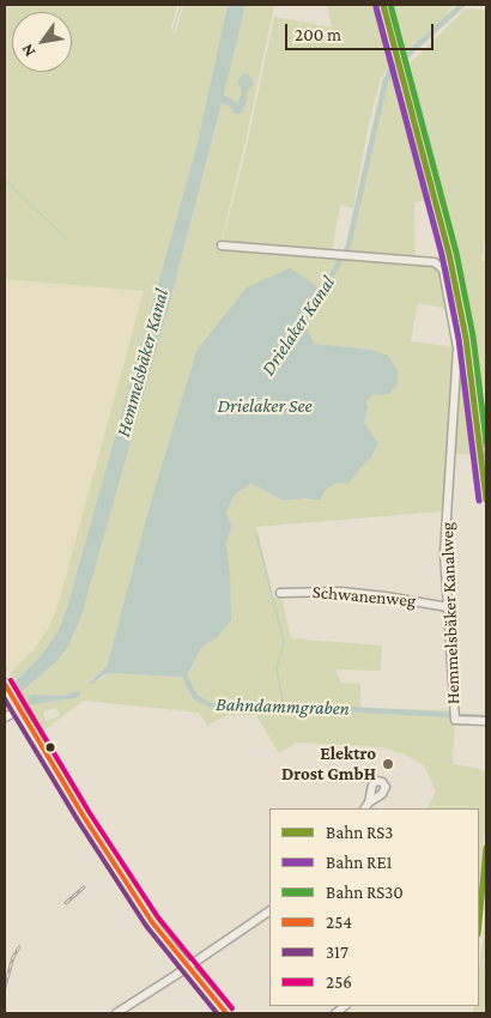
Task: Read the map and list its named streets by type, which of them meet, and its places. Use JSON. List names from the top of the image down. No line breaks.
{"streets":{"street":["Schwanenweg","Hemmelsbäker Kanalweg"]},"crossings":[["Schwanenweg","Hemmelsbäker Kanalweg"]],"water":["Drielaker Kanal","Hemmelsbäker Kanal","Drielaker See","Bahndammgraben"],"places":["Elektro Drost GmbH"],"lines":["rail line RS3","rail line RS30","rail line RE1","transit line 256","transit line 254","transit line 317"],"legend":["Bahn RS3","Bahn RE1","Bahn RS30","254","317","256"],"scale_bar":"200 m","north":"bottom left"}
